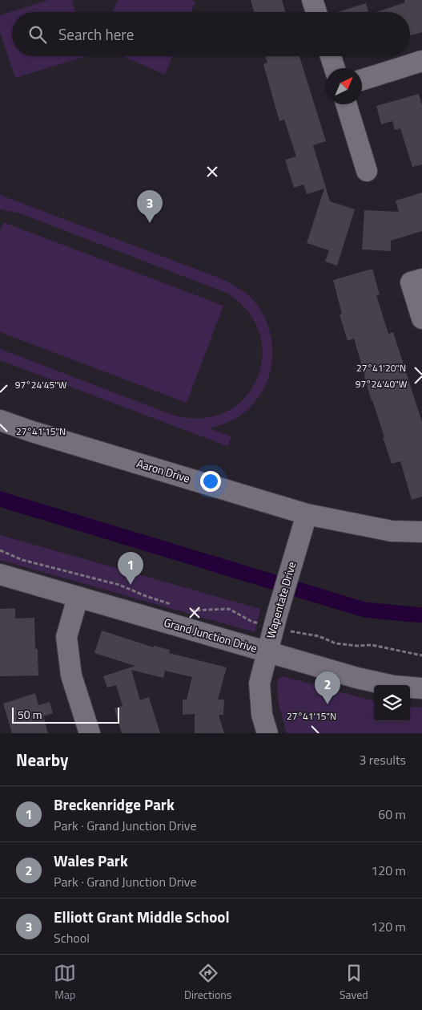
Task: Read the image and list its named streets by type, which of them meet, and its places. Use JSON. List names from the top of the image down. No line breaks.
{"streets":{"street":["Aaron Drive","Wapentate Drive","Grand Junction Drive"]},"crossings":[["Aaron Drive","Wapentate Drive"],["Wapentate Drive","Grand Junction Drive"]],"scale_bar":"50 m","north":"top right","page":{"search":"Search here","pins":["3","1","2"],"scale":"50 m","heading":["Nearby","3 results"],"list":[{"mark":"1","name":"Breckenridge Park","note":"Park · Grand Junction Drive","value":"60 m"},{"mark":"2","name":"Wales Park","note":"Park · Grand Junction Drive","value":"120 m"},{"mark":"3","name":"Elliott Grant Middle School","note":"School","value":"120 m"}],"nav":["Map","Directions","Saved"]},"coordinates":["27°41'20\"N","97°24'40\"W","97°24'45\"W","27°41'15\"N"]}
